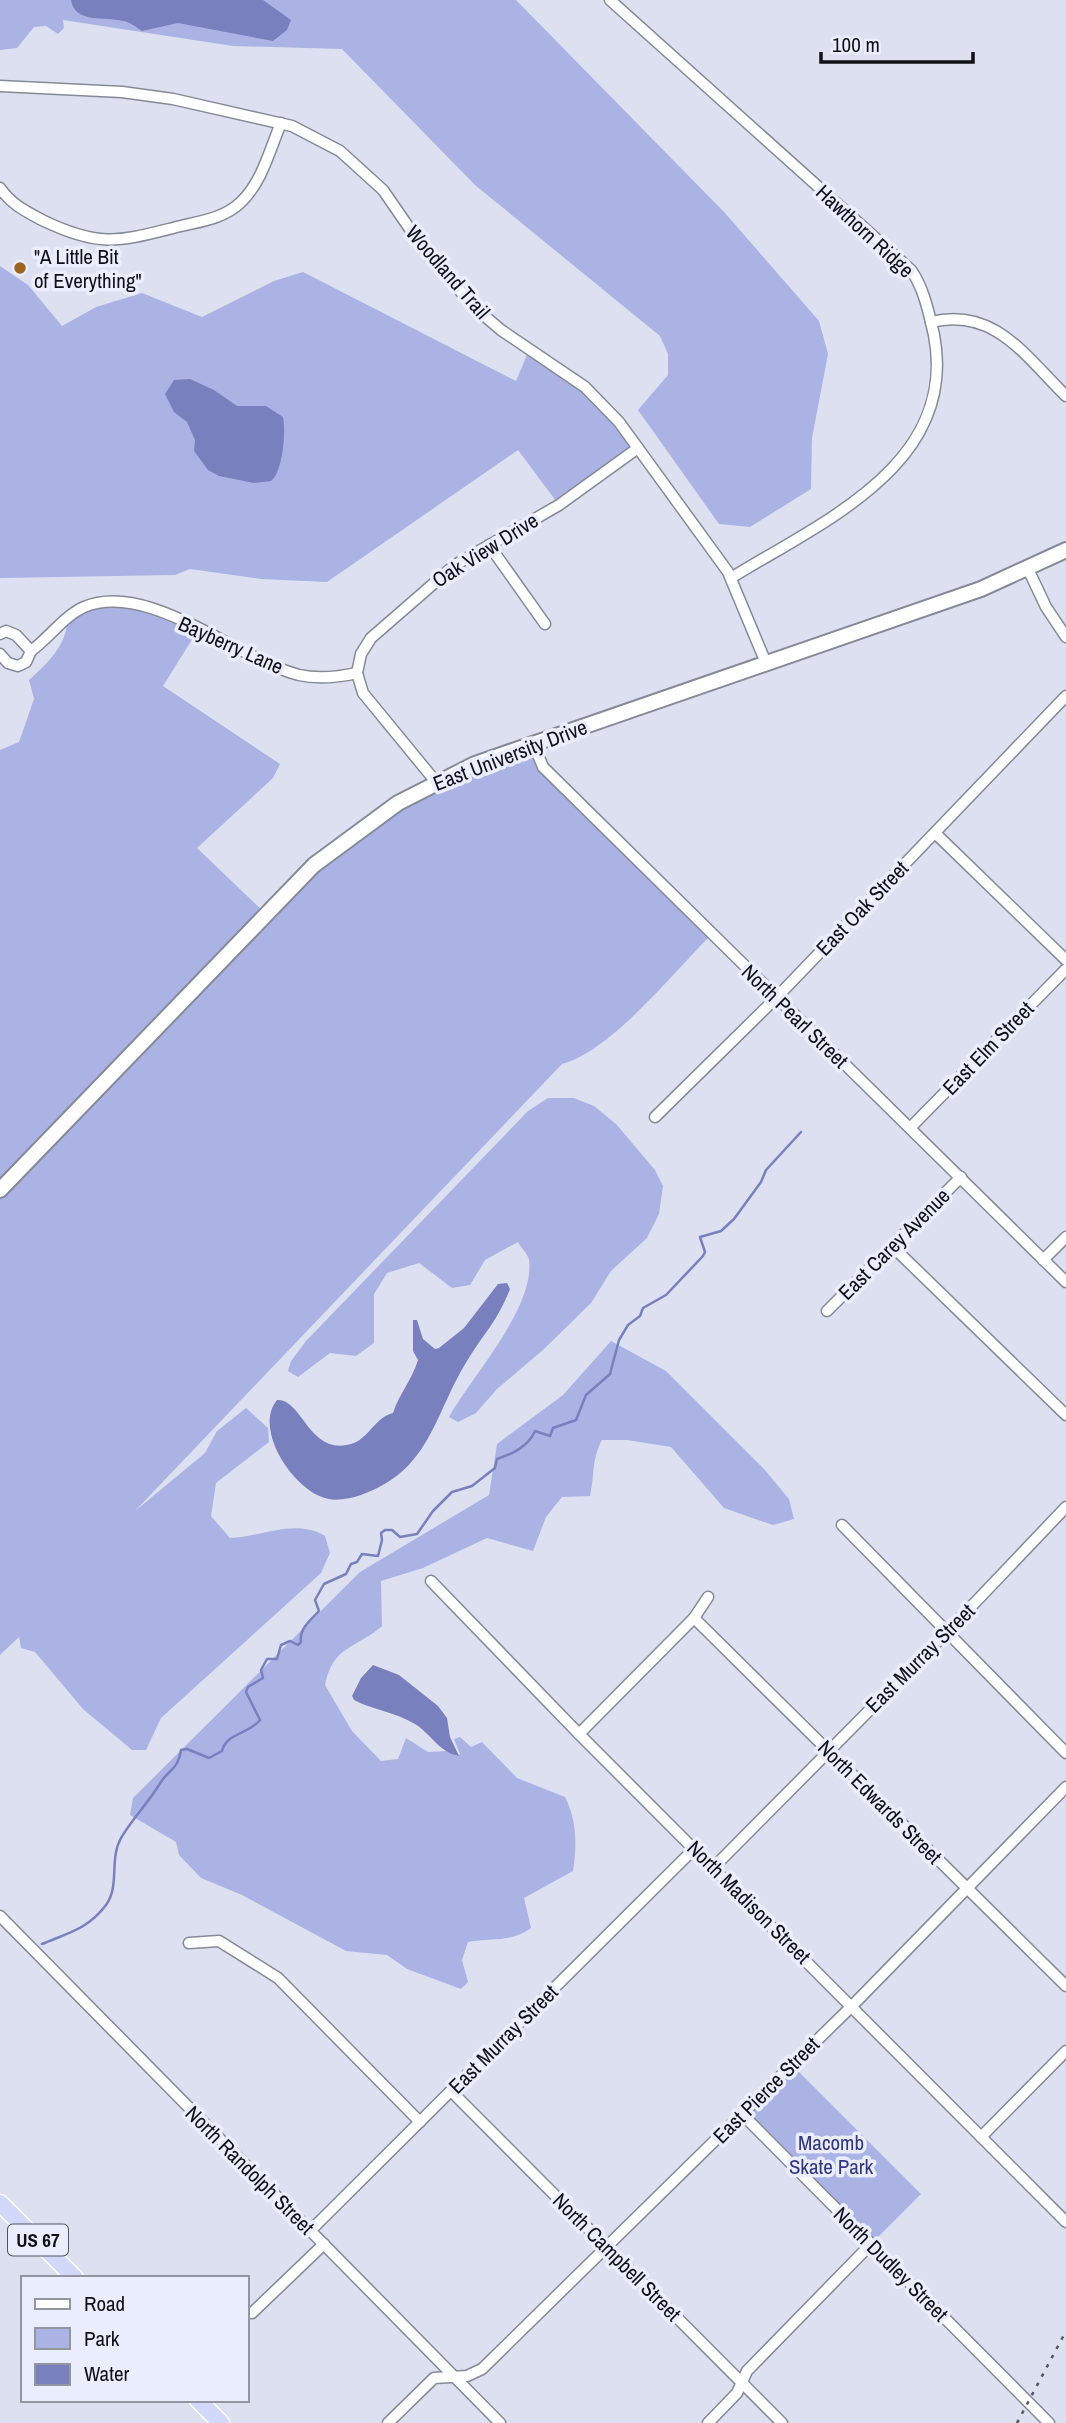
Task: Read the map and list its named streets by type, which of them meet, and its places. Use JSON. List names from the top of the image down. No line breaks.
{"streets":{"highway":["US 67"],"main road":["East University Drive"],"street":["Hawthorn Ridge","Woodland Trail","Oak View Drive","Bayberry Lane","East Oak Street","North Pearl Street","East Elm Street","East Carey Avenue","East Murray Street","North Edwards Street","North Madison Street","East Pierce Street","North Randolph Street","North Campbell Street","North Dudley Street"]},"crossings":[["Hawthorn Ridge","Woodland Trail"],["Woodland Trail","Oak View Drive"],["Woodland Trail","East University Drive"],["Oak View Drive","Bayberry Lane"],["East University Drive","North Pearl Street"],["East Oak Street","North Pearl Street"],["North Pearl Street","East Elm Street"],["North Pearl Street","East Carey Avenue"],["East Murray Street","North Edwards Street"],["East Murray Street","North Madison Street"],["East Murray Street","North Randolph Street"],["East Murray Street","North Campbell Street"],["North Edwards Street","East Pierce Street"],["North Madison Street","East Pierce Street"],["East Pierce Street","North Randolph Street"],["East Pierce Street","North Campbell Street"],["East Pierce Street","North Dudley Street"]],"parks":["Macomb Skate Park"],"places":["\"A Little Bit of Everything\""],"legend":["Road","Park","Water"],"scale_bar":"100 m"}
